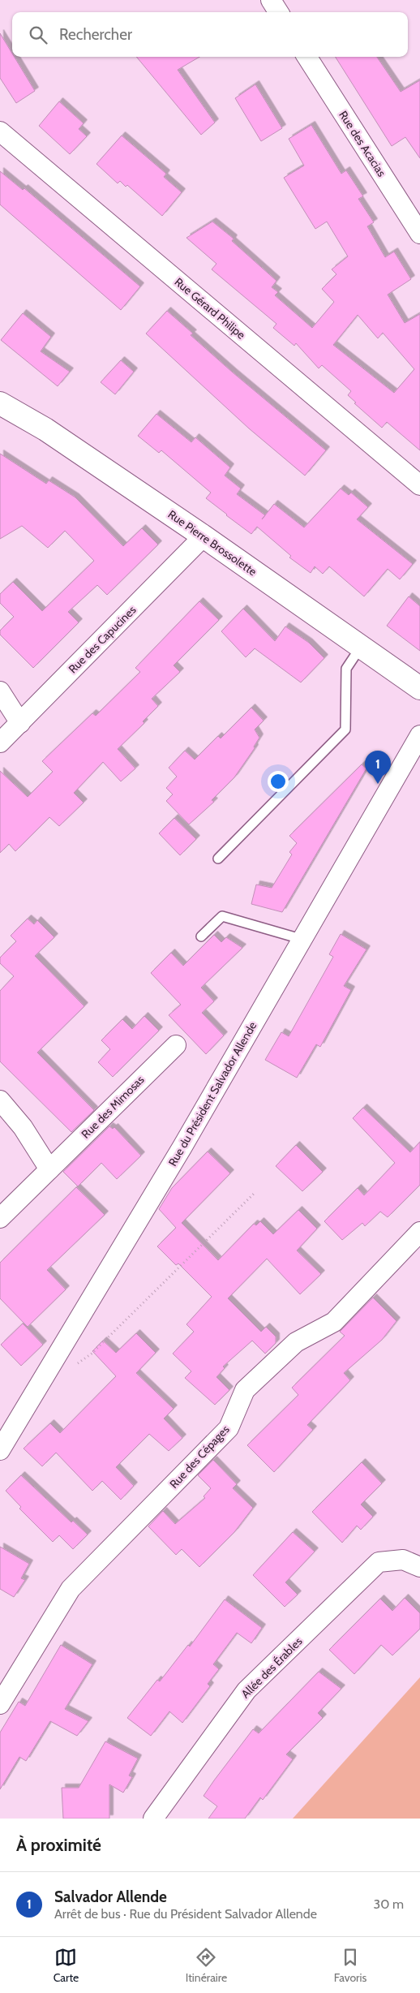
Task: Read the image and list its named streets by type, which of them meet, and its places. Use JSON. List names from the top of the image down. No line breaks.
{"streets":{"street":["Rue des Acacias","Rue Gérard Philipe","Rue Pierre Brossolette","Rue des Capucines","Rue du Président Salvador Allende","Rue des Mimosas","Rue des Cépages","Allée des Érables"]},"crossings":[["Rue Pierre Brossolette","Rue des Capucines"]],"page":{"search":"Rechercher","pins":"1","heading":"À proximité","list":[{"mark":"1","name":"Salvador Allende","note":"Arrêt de bus · Rue du Président Salvador Allende","value":"30 m"}],"nav":["Carte","Itinéraire","Favoris"]}}
